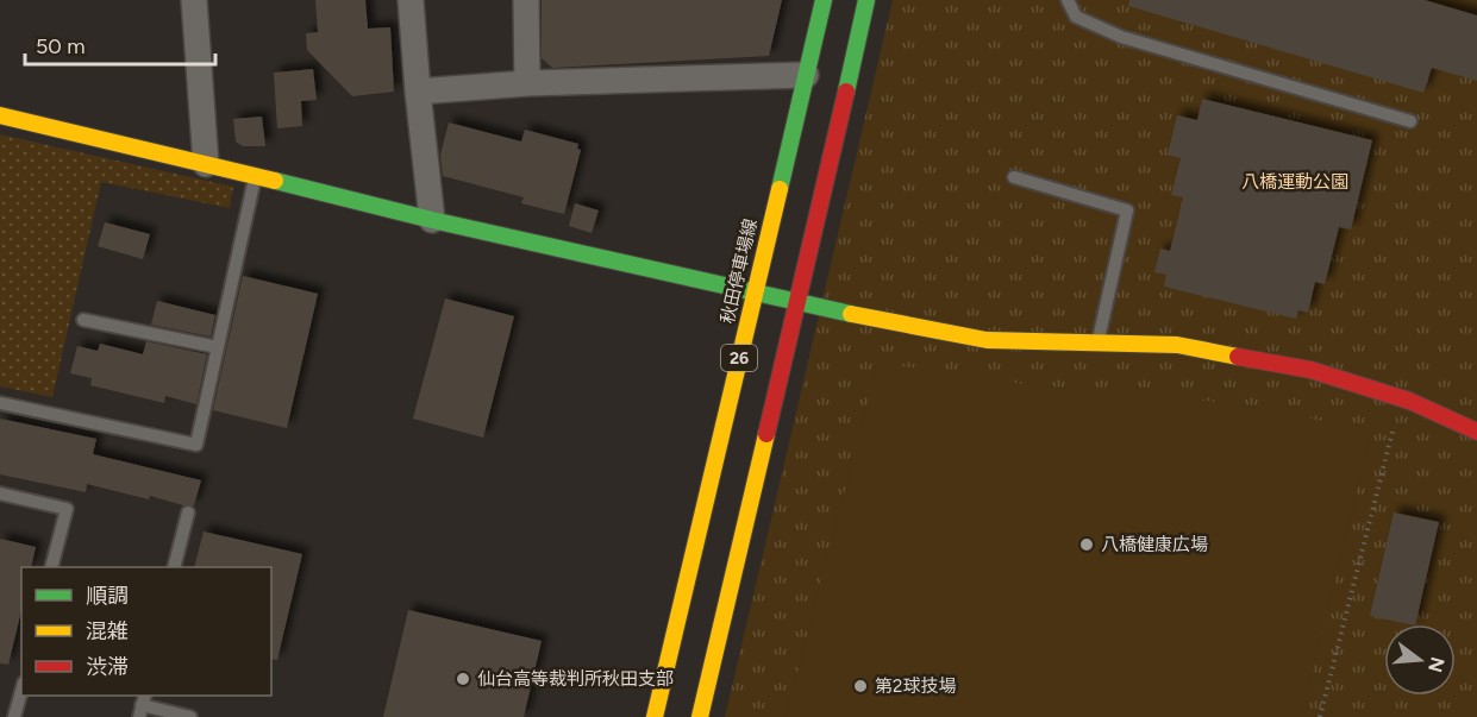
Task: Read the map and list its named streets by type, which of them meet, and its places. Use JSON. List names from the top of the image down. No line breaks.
{"streets":{"street":["秋田停車場線","26"]},"parks":["八橋運動公園"],"places":["八橋健康広場","仙台高等裁判所秋田支部","第2球技場"],"legend":["順調","混雑","渋滞"],"scale_bar":"50 m","north":"right"}
